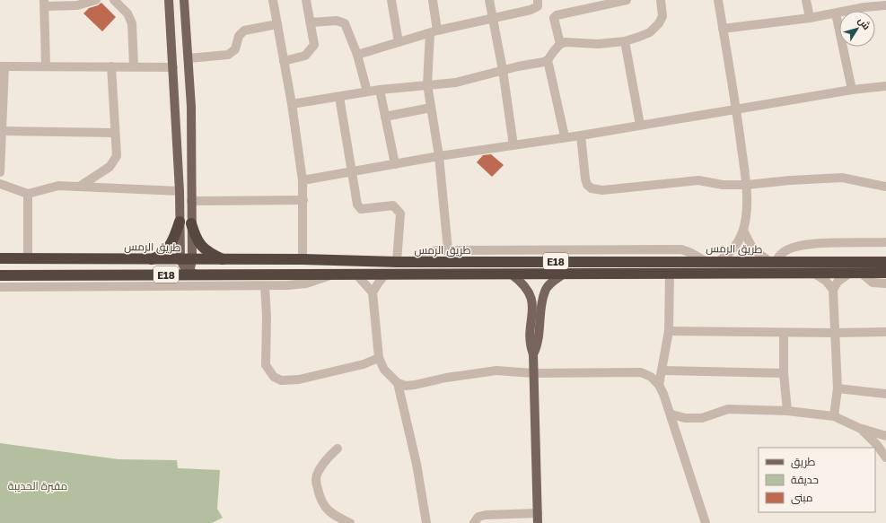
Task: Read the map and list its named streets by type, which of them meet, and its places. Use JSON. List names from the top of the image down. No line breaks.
{"streets":{"highway":["طريق الرمس","E18"]},"parks":["مقبرة الحديبة"],"legend":["طريق","حديقة","مبنى"],"north":"top right"}
